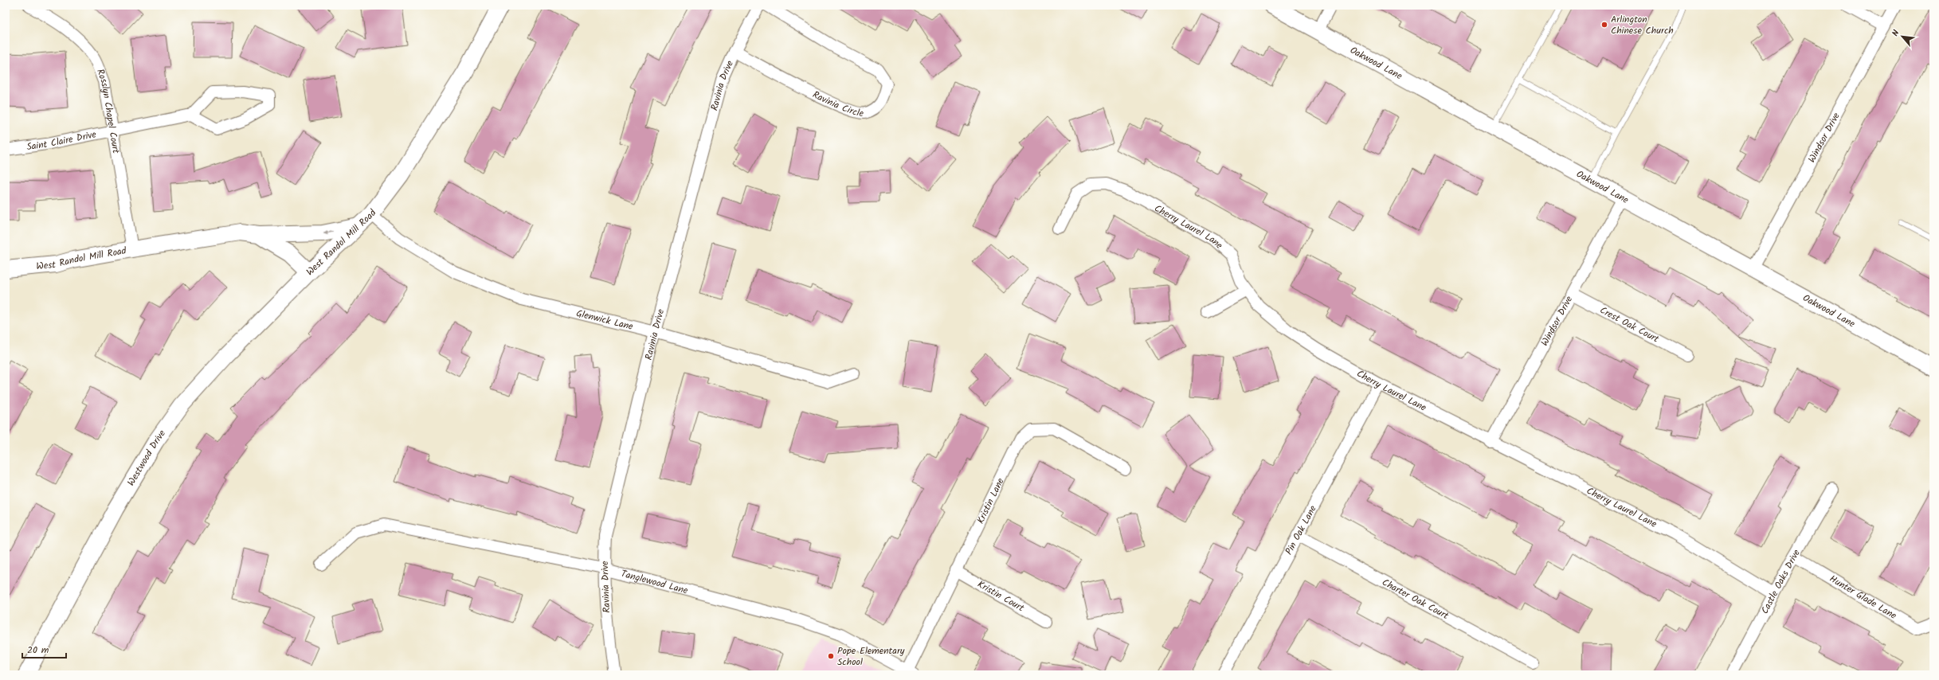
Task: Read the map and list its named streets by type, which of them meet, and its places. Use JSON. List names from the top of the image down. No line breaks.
{"streets":{"street":["Oakwood Lane","Ravinia Drive","Ravinia Circle","Rosslyn Chapel Court","Windsor Drive","Saint Claire Drive","Cherry Laurel Lane","West Randol Mill Road","Glenwick Lane","Crest Oak Court","Westwood Drive","Kristin Lane","Pin Oak Lane","Castle Oaks Drive","Tanglewood Lane","Kristin Court","Hunter Glade Lane","Charter Oak Court"]},"crossings":[["Oakwood Lane","Windsor Drive"],["Ravinia Drive","Ravinia Circle"],["Ravinia Drive","Glenwick Lane"],["Ravinia Drive","Tanglewood Lane"],["Rosslyn Chapel Court","Saint Claire Drive"],["Rosslyn Chapel Court","West Randol Mill Road"],["Windsor Drive","Cherry Laurel Lane"],["Windsor Drive","Crest Oak Court"],["Cherry Laurel Lane","Pin Oak Lane"],["Cherry Laurel Lane","Castle Oaks Drive"],["West Randol Mill Road","Glenwick Lane"],["West Randol Mill Road","Westwood Drive"],["Kristin Lane","Tanglewood Lane"],["Kristin Lane","Kristin Court"],["Pin Oak Lane","Charter Oak Court"],["Castle Oaks Drive","Hunter Glade Lane"]],"places":["Arlington Chinese Church","Pope Elementary School"],"scale_bar":"20 m","north":"top left"}
